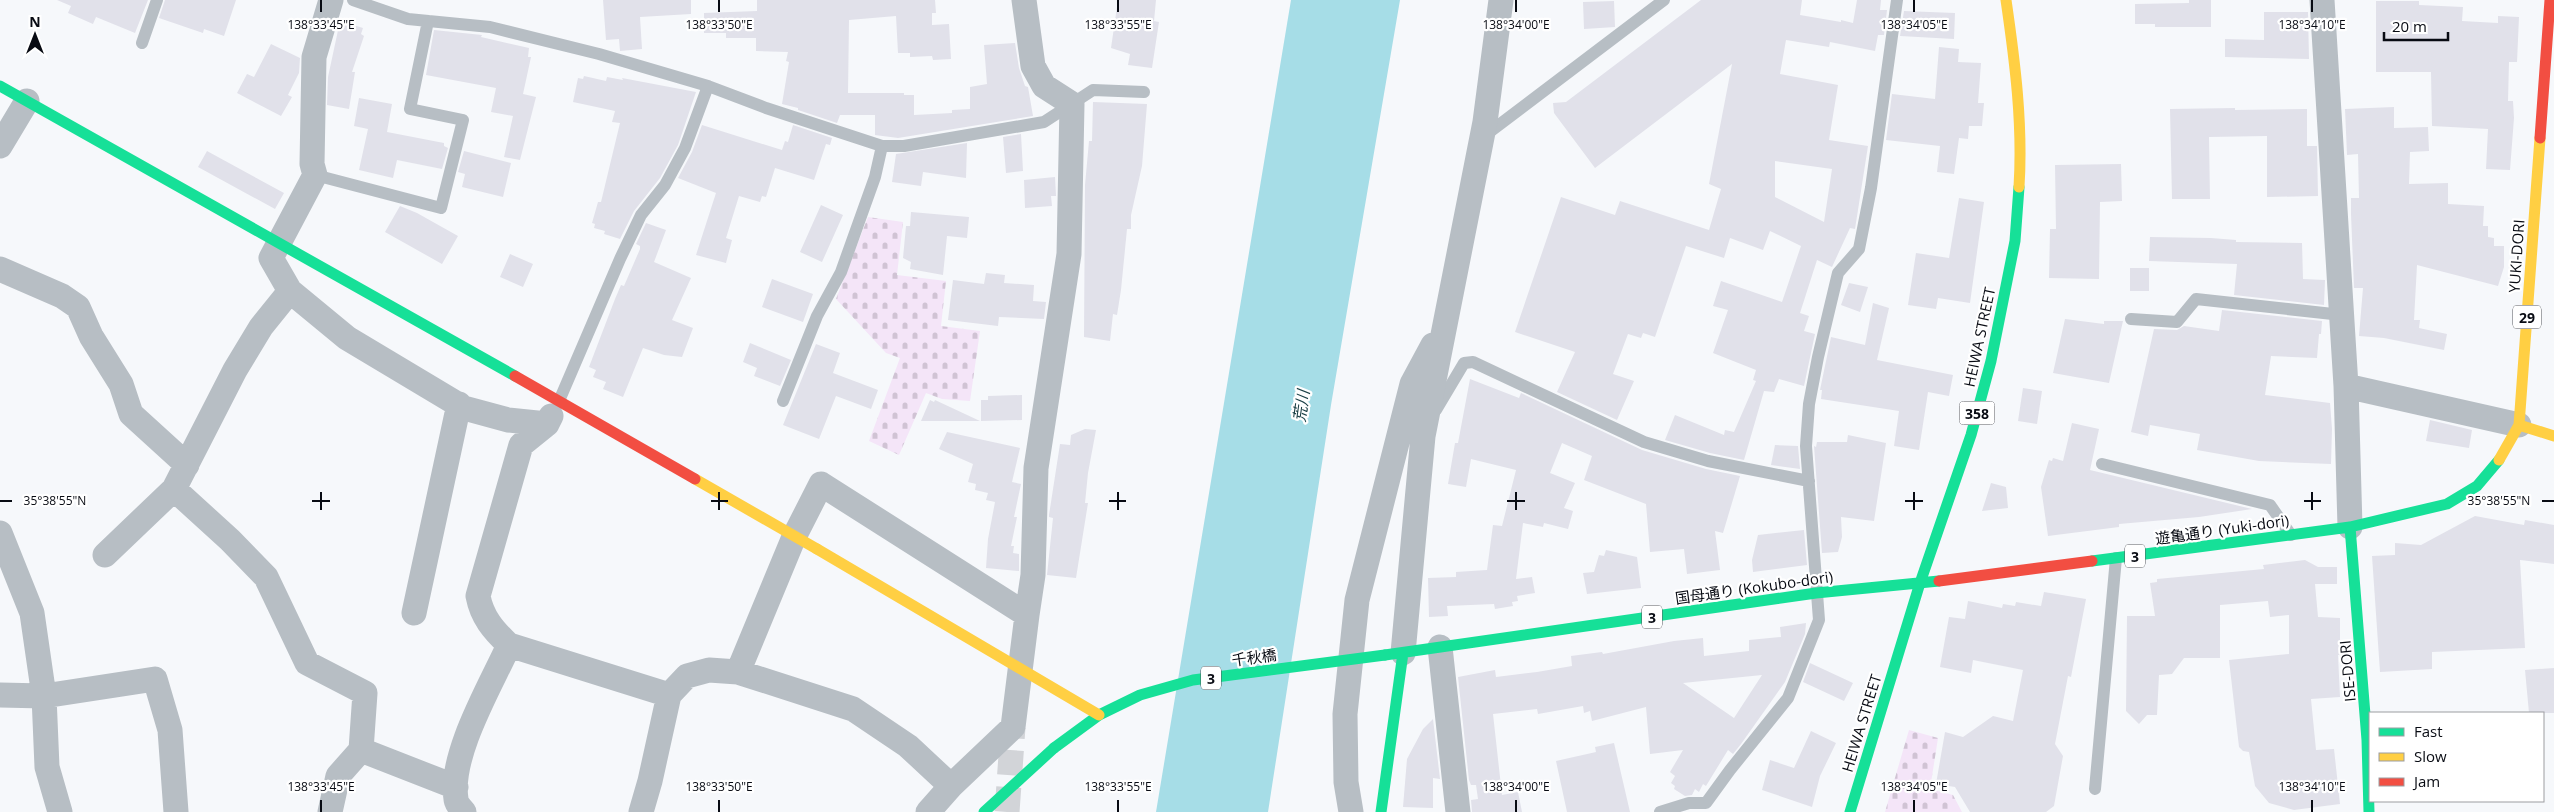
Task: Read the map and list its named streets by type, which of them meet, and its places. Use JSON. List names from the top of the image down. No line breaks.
{"streets":{"main road":["YUKI-DORI","29","HEIWA STREET","358","遊亀通り (Yuki-dori)","3","国母通り (Kokubo-dori)","千秋橋","ISE-DORI"]},"crossings":[["YUKI-DORI","遊亀通り (Yuki-dori)"],["YUKI-DORI","ISE-DORI"],["HEIWA STREET","遊亀通り (Yuki-dori)"],["HEIWA STREET","国母通り (Kokubo-dori)"],["遊亀通り (Yuki-dori)","国母通り (Kokubo-dori)"],["遊亀通り (Yuki-dori)","ISE-DORI"],["国母通り (Kokubo-dori)","千秋橋"]],"water":["荒川"],"legend":["Fast","Slow","Jam"],"scale_bar":"20 m","north":"top","coordinates":["138°33'45\"E","138°33'50\"E","138°33'55\"E","138°34'00\"E","138°34'05\"E","138°34'10\"E","35°38'55\"N"]}
